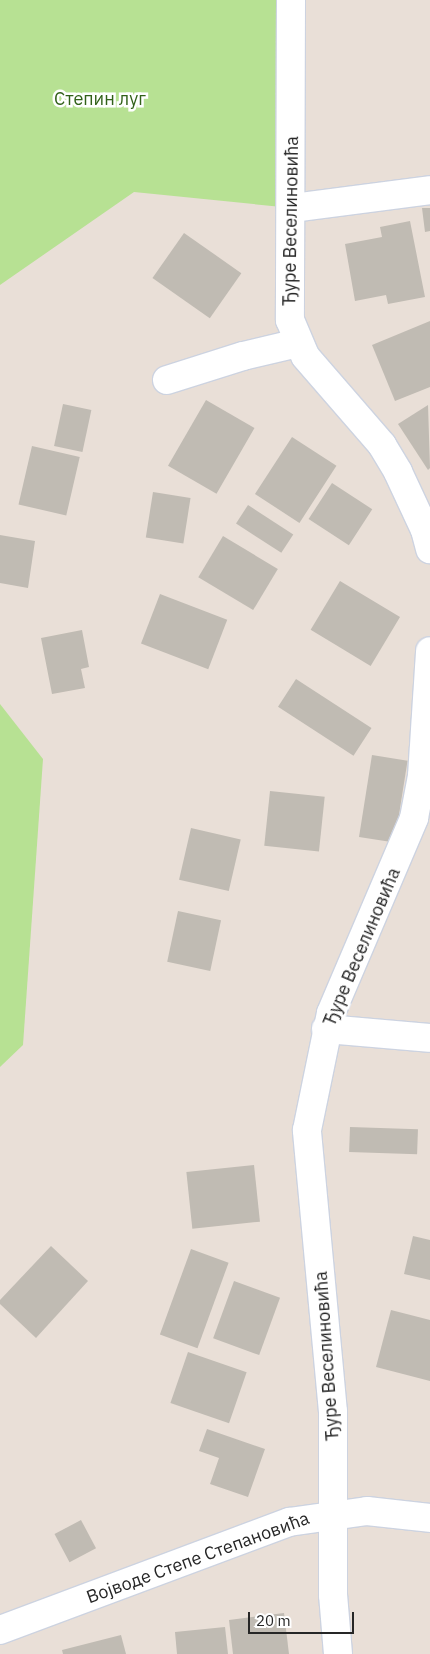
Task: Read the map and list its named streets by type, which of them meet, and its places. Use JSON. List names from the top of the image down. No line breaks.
{"streets":{"street":["Ђуре Веселиновића","Војводе Степе Степановића"]},"crossings":[["Ђуре Веселиновића","Војводе Степе Степановића"]],"parks":["Степин луг"],"scale_bar":"20 m"}
